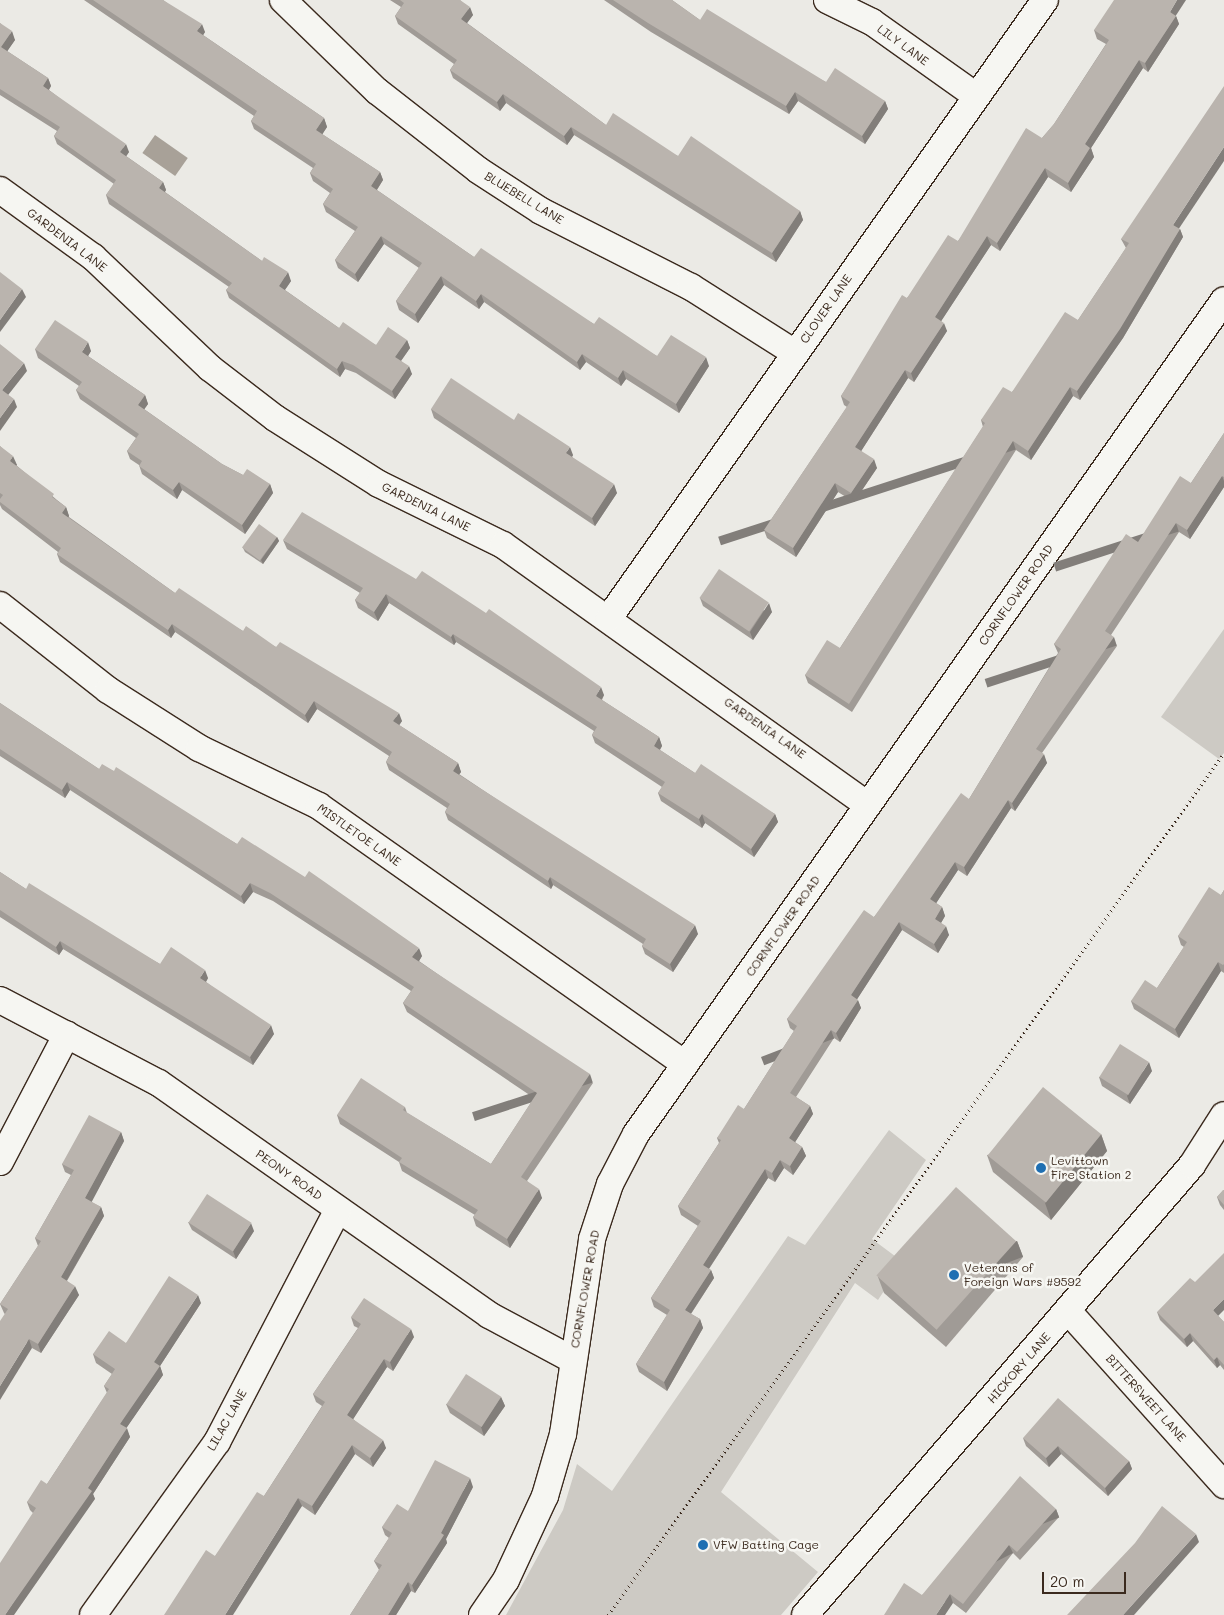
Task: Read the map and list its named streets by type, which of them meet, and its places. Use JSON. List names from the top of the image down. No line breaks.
{"streets":{"street":["LILY LANE","BLUEBELL LANE","GARDENIA LANE","CLOVER LANE","CORNFLOWER ROAD","MISTLETOE LANE","PEONY ROAD","HICKORY LANE","BITTERSWEET LANE","LILAC LANE"]},"crossings":[["LILY LANE","CLOVER LANE"],["BLUEBELL LANE","CLOVER LANE"],["GARDENIA LANE","CLOVER LANE"],["GARDENIA LANE","CORNFLOWER ROAD"],["CORNFLOWER ROAD","MISTLETOE LANE"],["CORNFLOWER ROAD","PEONY ROAD"],["PEONY ROAD","LILAC LANE"],["HICKORY LANE","BITTERSWEET LANE"]],"places":["Levittown Fire Station 2","Veterans of Foreign Wars #9592","VFW Batting Cage"],"scale_bar":"20 m"}
